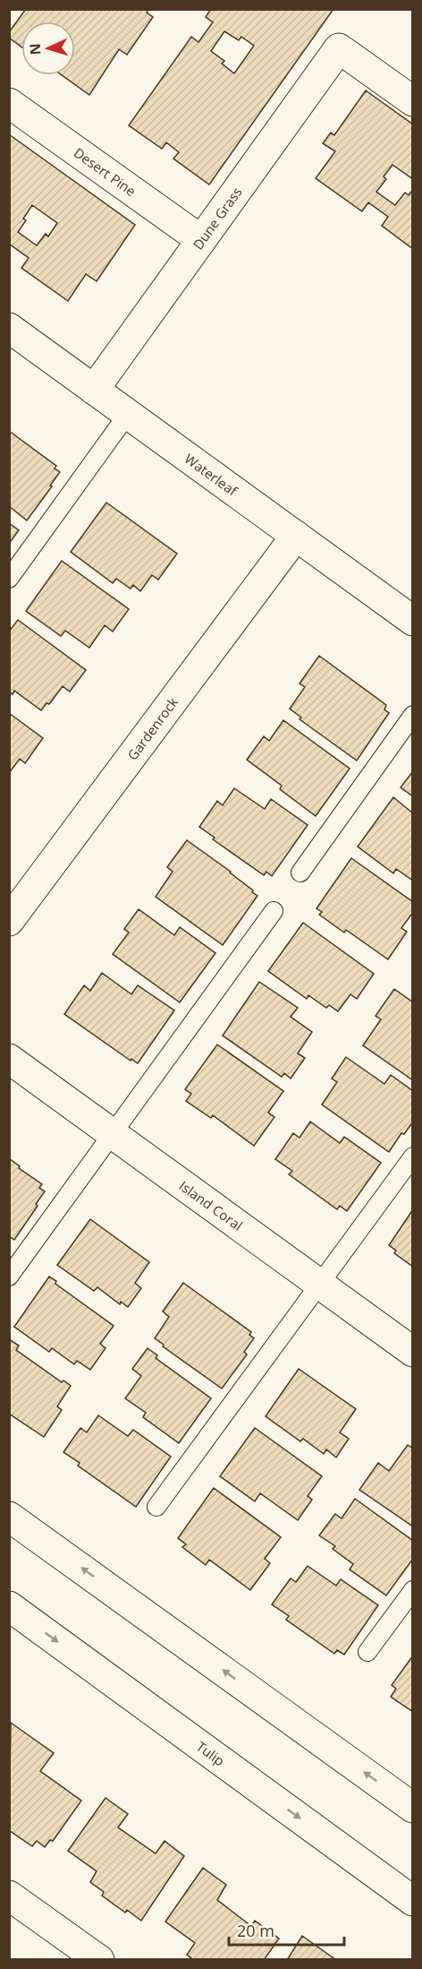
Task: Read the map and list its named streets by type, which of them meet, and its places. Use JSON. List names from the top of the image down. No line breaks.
{"streets":{"street":["Desert Pine","Dune Grass","Waterleaf","Gardenrock","Island Coral","Tulip"]},"crossings":[["Desert Pine","Dune Grass"],["Dune Grass","Waterleaf"],["Waterleaf","Gardenrock"]],"scale_bar":"20 m","north":"left"}
